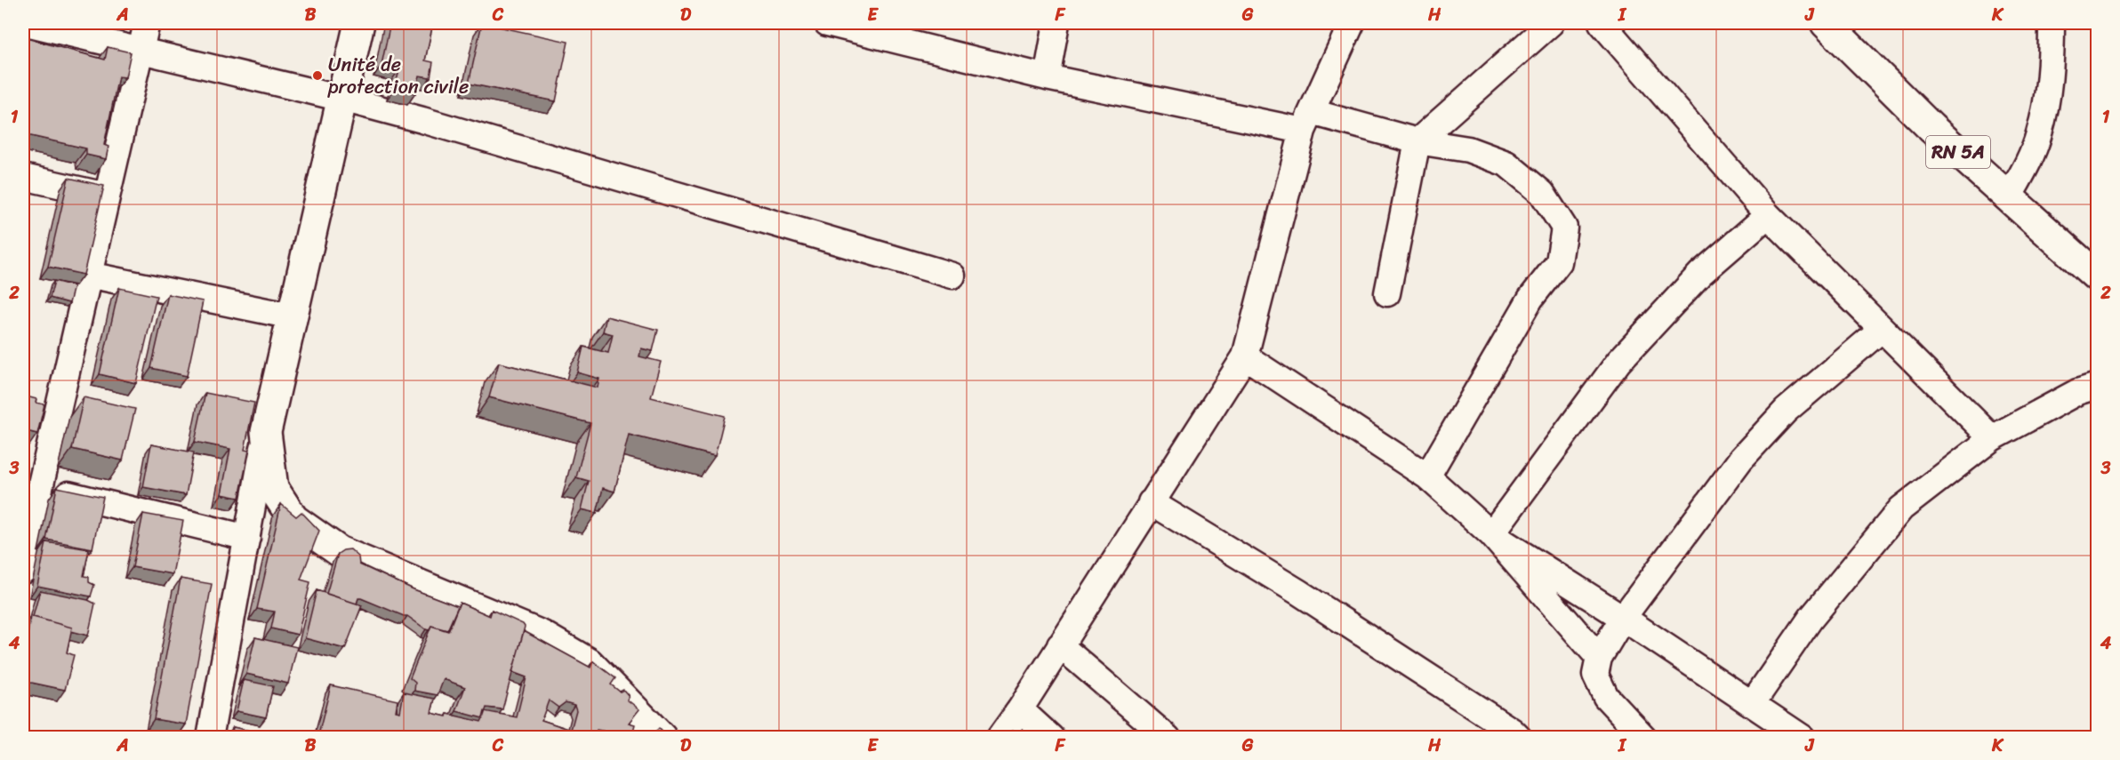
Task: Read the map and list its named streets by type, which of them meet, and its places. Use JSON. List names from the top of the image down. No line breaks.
{"streets":{"main road":["RN 5A"]},"places":["Unité de protection civile"],"grid":{"columns":["A","B","C","D","E","F","G","H","I","J","K"],"rows":["1","2","3","4"]}}
